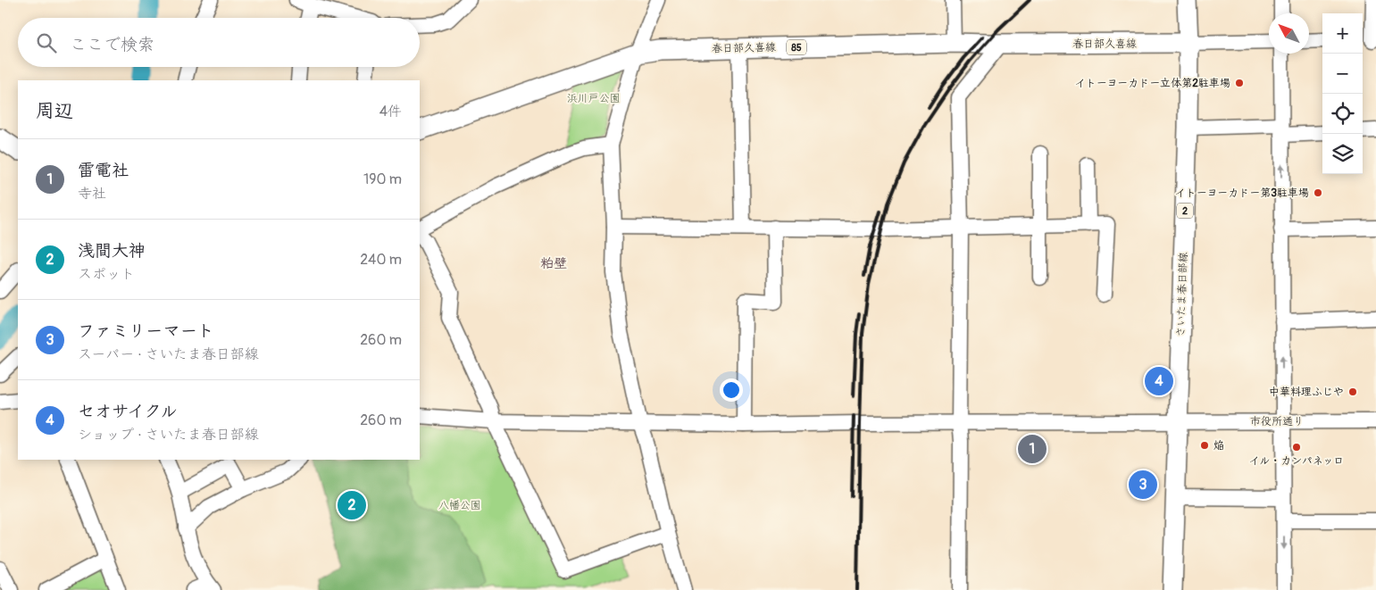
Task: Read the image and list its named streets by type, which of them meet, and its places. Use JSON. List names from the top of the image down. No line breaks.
{"streets":{"main road":["春日部久喜線","85","2","さいたま春日部線"],"street":["市役所通り"]},"crossings":[["春日部久喜線","さいたま春日部線"],["さいたま春日部線","市役所通り"]],"districts":["粕壁"],"parks":["浜川戸公園","八幡公園"],"places":["イトーヨーカドー立体第2駐車場","イトーヨーカドー第3駐車場","中華料理ふじや","焔","イル・カンパネッロ"],"north":"top left","page":{"map_buttons":["+","−"],"search":"ここで検索","heading":["周辺","4件"],"list":[{"mark":"1","name":"雷電社","note":"寺社","value":"190 m"},{"mark":"2","name":"浅間大神","note":"スポット","value":"240 m"},{"mark":"3","name":"ファミリーマート","note":"スーパー · さいたま春日部線","value":"260 m"},{"mark":"4","name":"セオサイクル","note":"ショップ · さいたま春日部線","value":"260 m"}],"pins":["4","1","3","2"]}}
